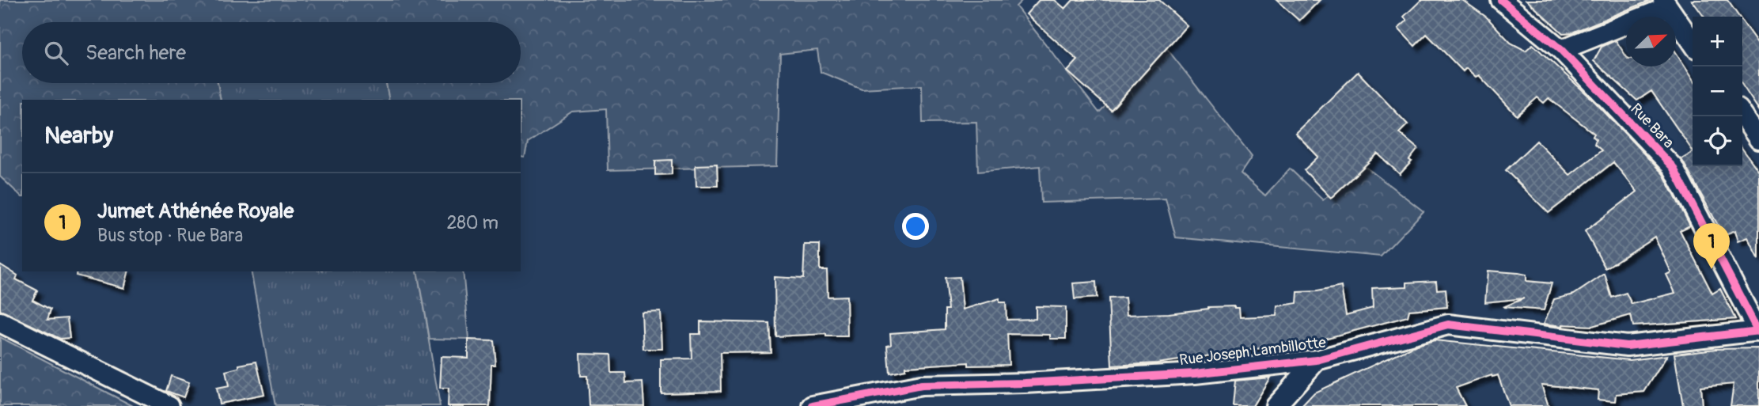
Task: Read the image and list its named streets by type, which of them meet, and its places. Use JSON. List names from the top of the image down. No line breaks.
{"streets":{"street":["Rue Bara","Rue Joseph Lambillotte"]},"crossings":[["Rue Bara","Rue Joseph Lambillotte"]],"north":"top right","page":{"map_buttons":["+","−"],"search":"Search here","heading":"Nearby","list":[{"mark":"1","name":"Jumet Athénée Royale","note":"Bus stop · Rue Bara","value":"280 m"}],"pins":"1"}}
